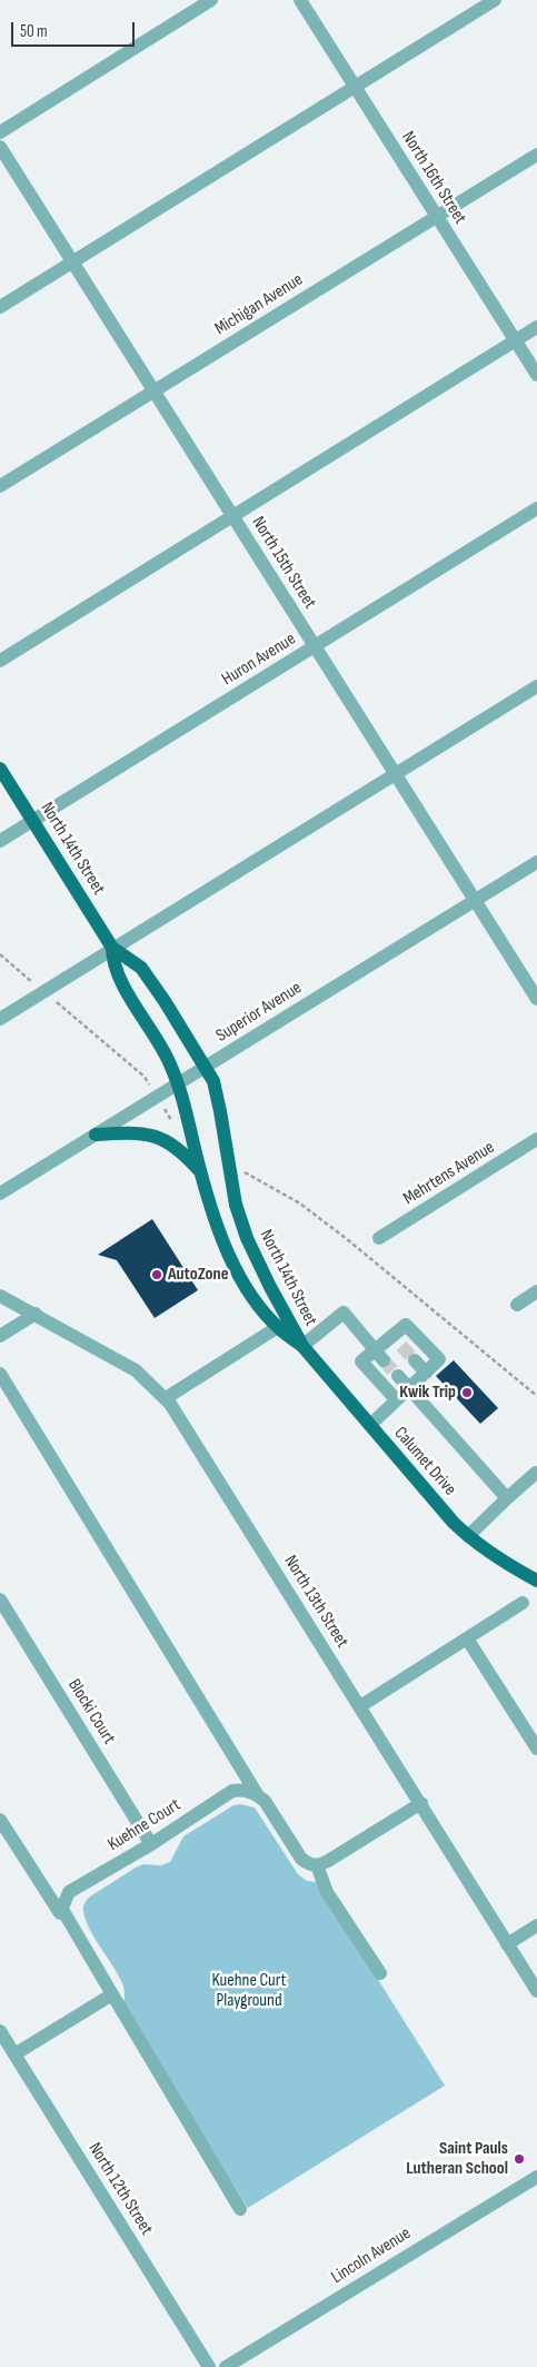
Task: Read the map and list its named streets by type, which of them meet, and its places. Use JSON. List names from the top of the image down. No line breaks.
{"streets":{"main road":["North 14th Street","Calumet Drive"],"street":["North 16th Street","Michigan Avenue","North 15th Street","Huron Avenue","Superior Avenue","Mehrtens Avenue","North 13th Street","Blocki Court","Kuehne Court","North 12th Street","Lincoln Avenue"]},"crossings":[["North 16th Street","Michigan Avenue"],["Michigan Avenue","North 15th Street"],["North 15th Street","Huron Avenue"],["North 15th Street","Superior Avenue"],["Huron Avenue","North 14th Street"],["North 14th Street","Superior Avenue"],["North 14th Street","Calumet Drive"],["Blocki Court","Kuehne Court"]],"parks":["Kuehne Curt Playground"],"places":["AutoZone","Kwik Trip","Saint Pauls Lutheran School"],"scale_bar":"50 m"}
